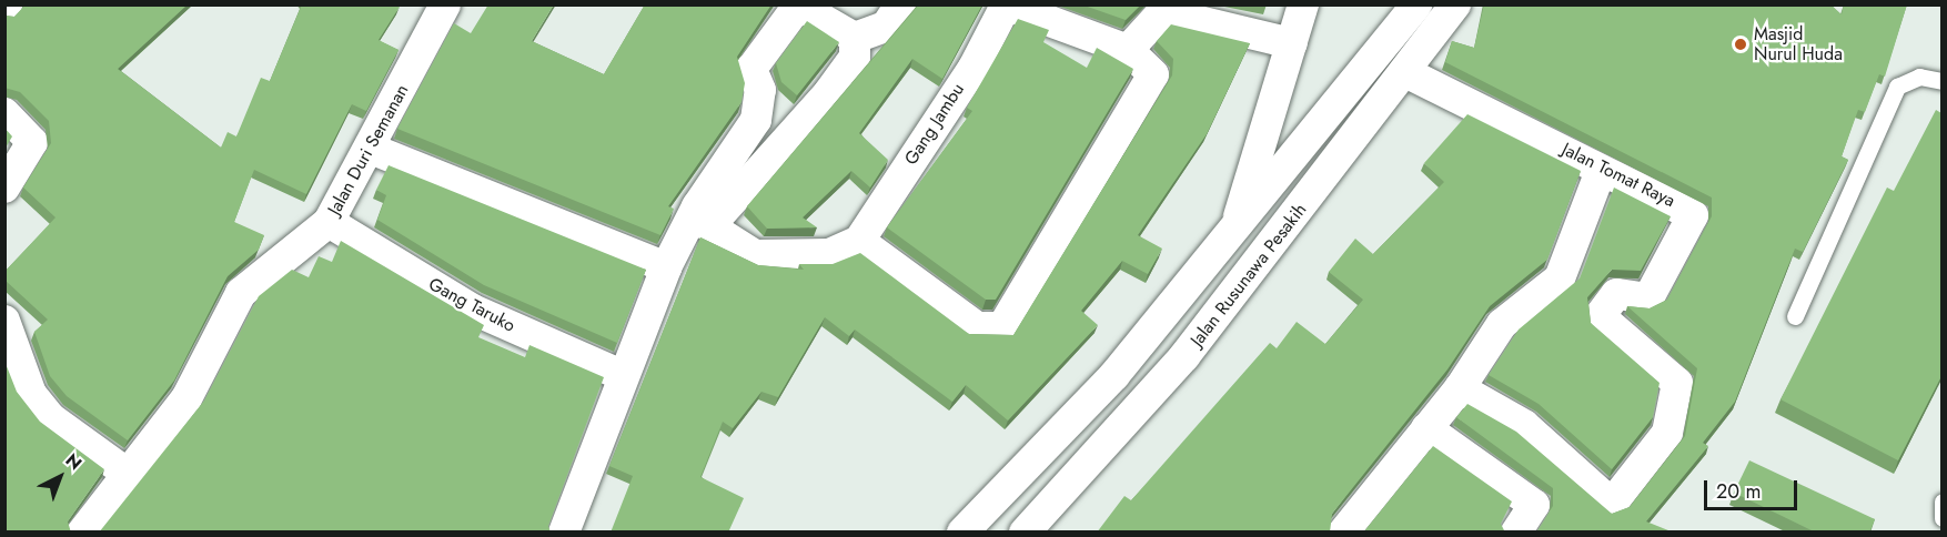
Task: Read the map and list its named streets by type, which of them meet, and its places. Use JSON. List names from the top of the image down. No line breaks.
{"streets":{"street":["Gang Jambu","Jalan Duri Semanan","Jalan Tomat Raya","Jalan Rusunawa Pesakih","Gang Taruko"]},"crossings":[["Jalan Duri Semanan","Gang Taruko"],["Jalan Tomat Raya","Jalan Rusunawa Pesakih"]],"places":["Masjid Nurul Huda"],"scale_bar":"20 m","north":"top right"}
